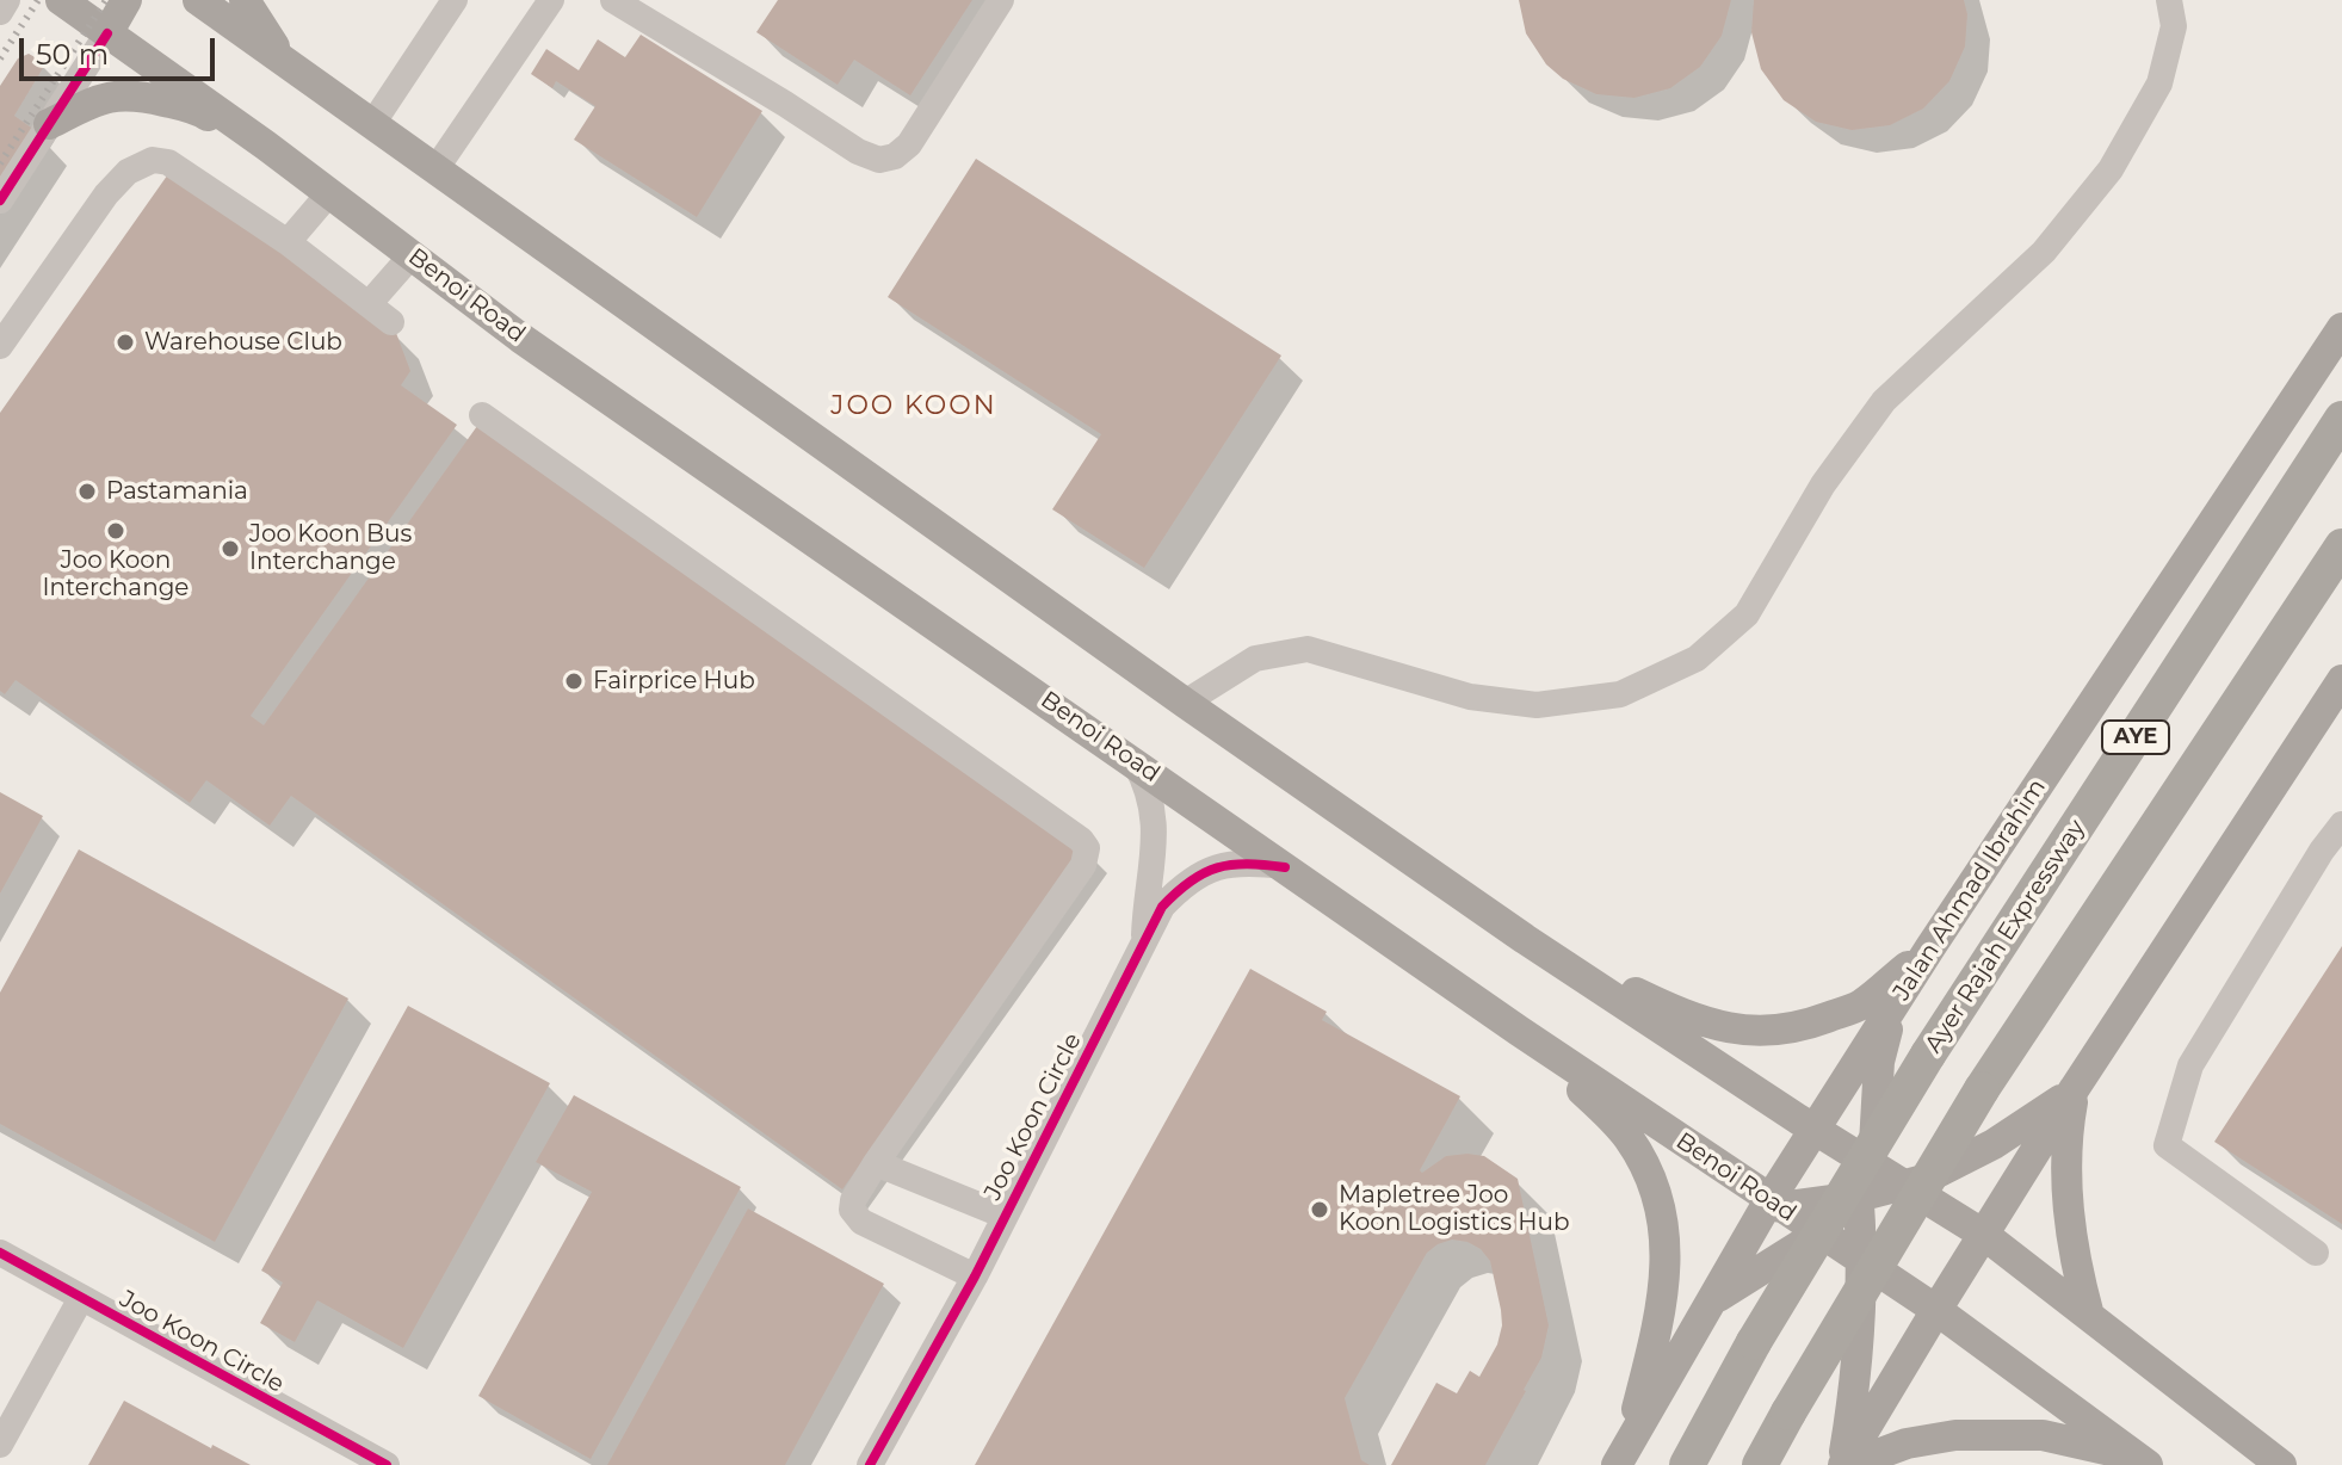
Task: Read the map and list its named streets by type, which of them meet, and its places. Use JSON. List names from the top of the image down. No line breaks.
{"streets":{"highway":["AYE","Ayer Rajah Expressway"],"main road":["Benoi Road","Jalan Ahmad Ibrahim"],"street":["Joo Koon Circle"]},"crossings":[["Benoi Road","Jalan Ahmad Ibrahim"],["Benoi Road","Joo Koon Circle"]],"districts":["JOO KOON"],"places":["Warehouse Club","Pastamania","Joo Koon Interchange","Joo Koon Bus Interchange","Fairprice Hub","Mapletree Joo Koon Logistics Hub"],"scale_bar":"50 m"}
